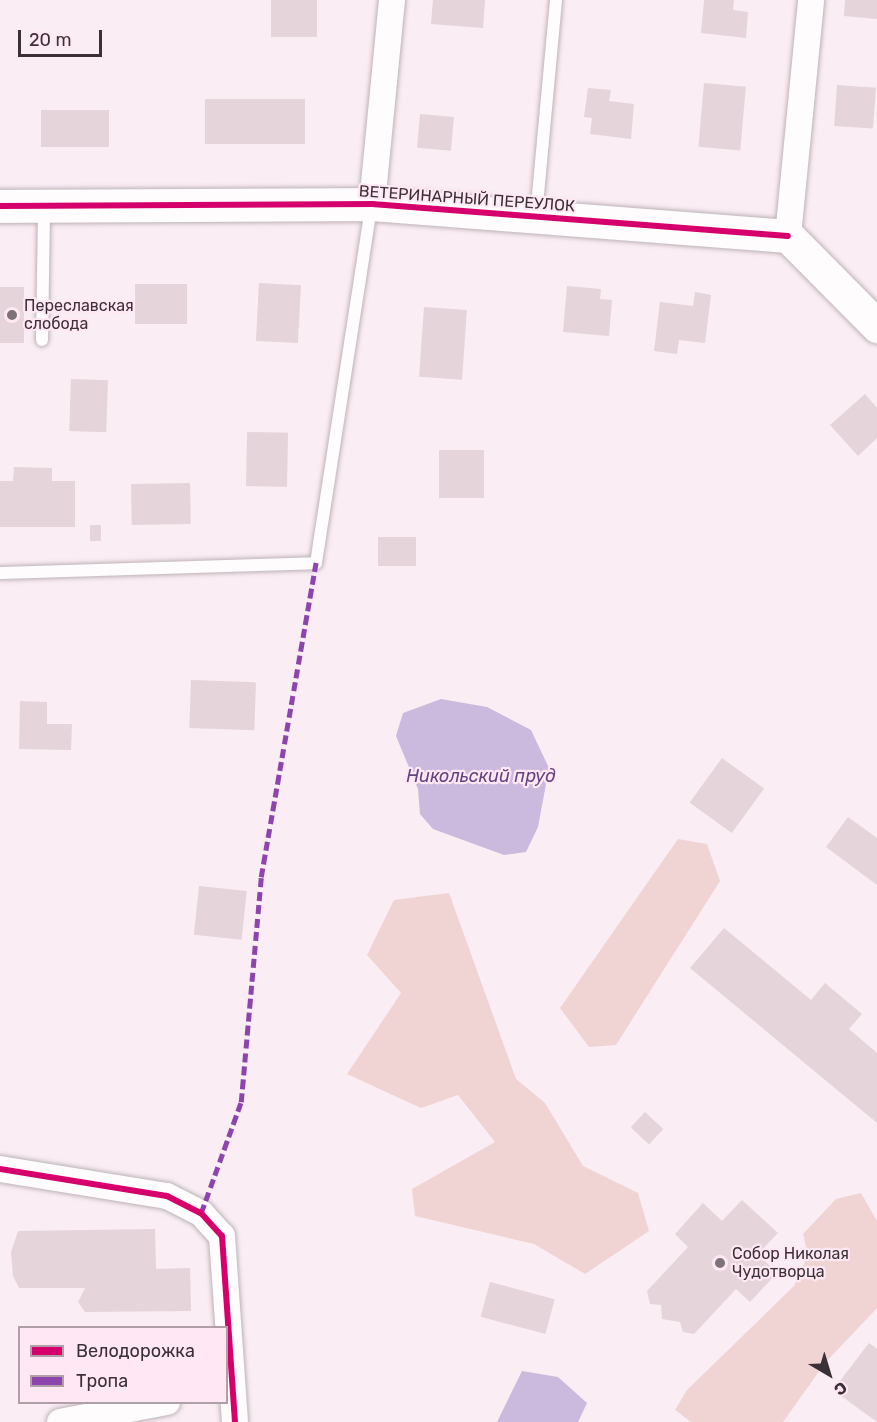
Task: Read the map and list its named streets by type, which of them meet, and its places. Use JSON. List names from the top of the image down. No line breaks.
{"streets":{"street":["ВЕТЕРИНАРНЫЙ ПЕРЕУЛОК"]},"water":["Никольский пруд"],"places":["Переславская слобода","Собор Николая Чудотворца"],"legend":["Велодорожка","Тропа"],"scale_bar":"20 m","north":"bottom right"}
